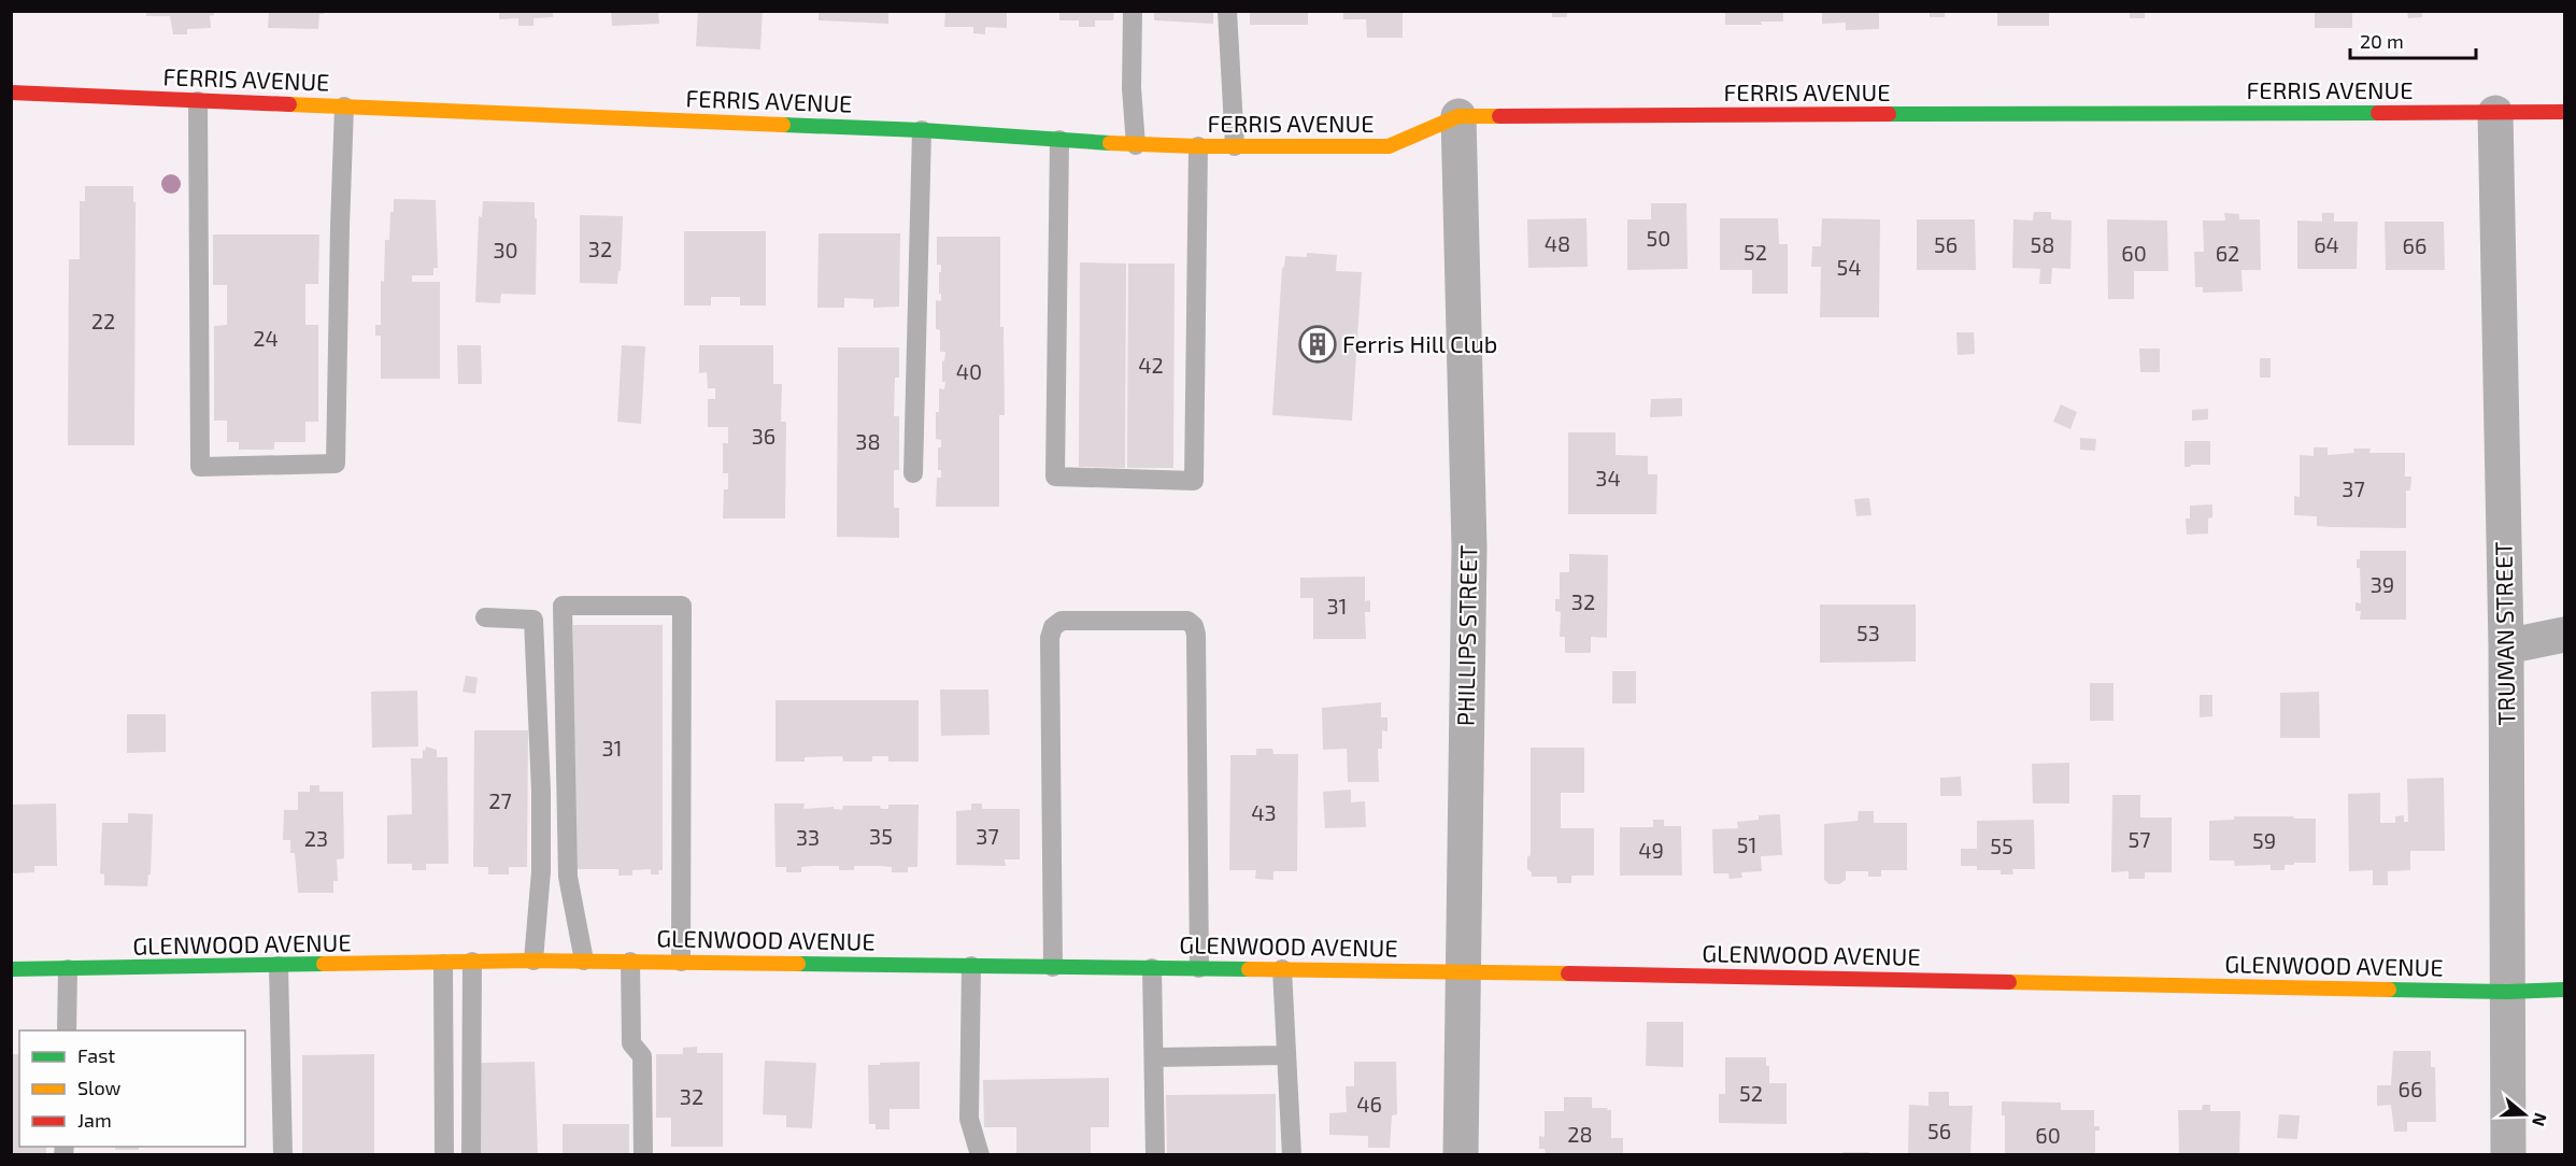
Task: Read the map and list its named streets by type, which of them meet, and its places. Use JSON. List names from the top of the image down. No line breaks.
{"streets":{"street":["FERRIS AVENUE","TRUMAN STREET","PHILLIPS STREET","GLENWOOD AVENUE"]},"crossings":[["FERRIS AVENUE","TRUMAN STREET"],["FERRIS AVENUE","PHILLIPS STREET"],["TRUMAN STREET","GLENWOOD AVENUE"],["PHILLIPS STREET","GLENWOOD AVENUE"]],"places":{"building":["Ferris Hill Club"]},"house_numbers":["50","48","56","58","64","66","32","30","52","60","62","54","22","24","42","40","36","38","34","37","39","32","31","53","31","27","43","35","37","33","23","57","59","51","55","49","66","52","32","46","56","28","60"],"legend":["Fast","Slow","Jam"],"scale_bar":"20 m","north":"right"}
